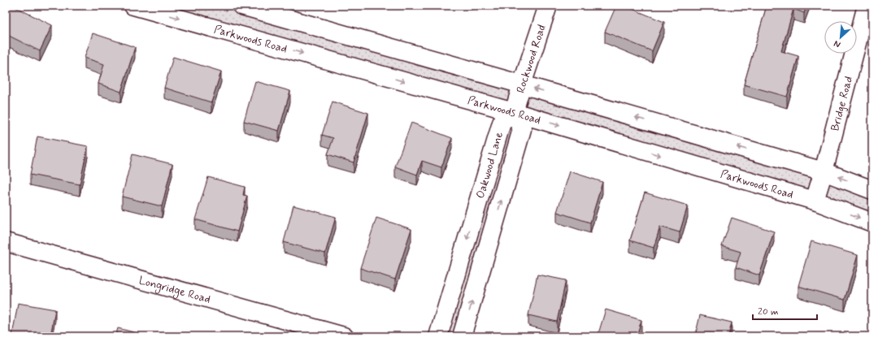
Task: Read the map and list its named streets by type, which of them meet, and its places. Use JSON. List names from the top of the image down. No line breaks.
{"streets":{"street":["Parkwoods Road","Rockwood Road","Bridge Road","Oakwood Lane","Longridge Road"]},"crossings":[["Parkwoods Road","Rockwood Road"],["Parkwoods Road","Bridge Road"],["Parkwoods Road","Oakwood Lane"],["Rockwood Road","Oakwood Lane"]],"scale_bar":"20 m","north":"bottom left"}
